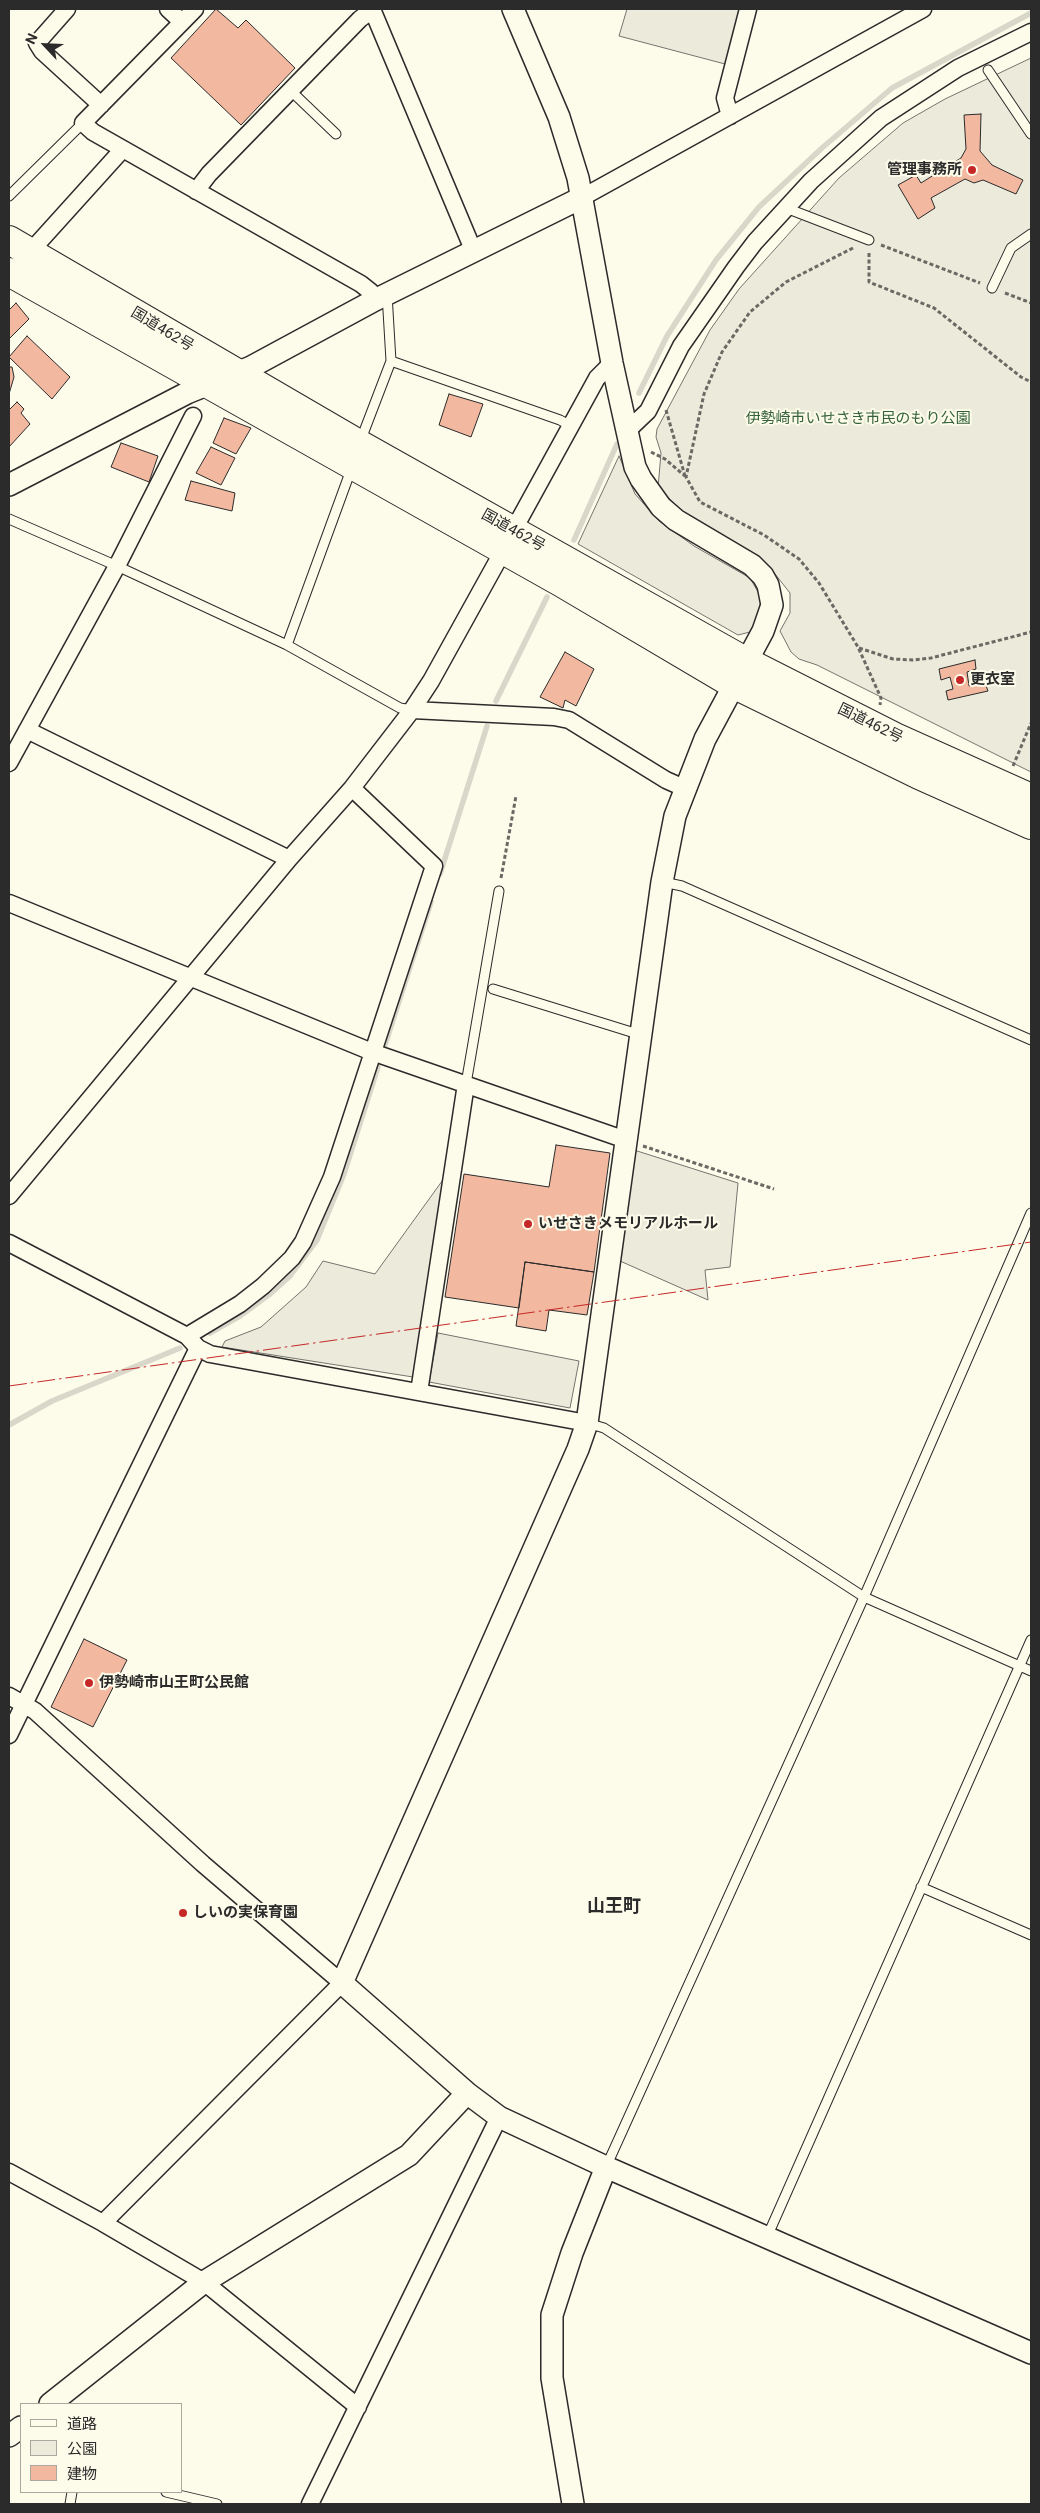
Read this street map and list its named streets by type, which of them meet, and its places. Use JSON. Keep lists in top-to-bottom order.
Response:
{
  "streets": {
    "highway": ["国道462号"]
  },
  "districts": ["山王町"],
  "parks": ["伊勢崎市いせさき市民のもり公園"],
  "places": [
    "管理事務所",
    "更衣室",
    "いせさきメモリアルホール",
    "伊勢崎市山王町公民館",
    "しいの実保育園"
  ],
  "legend": ["道路", "公園", "建物"],
  "north": "top left"
}
